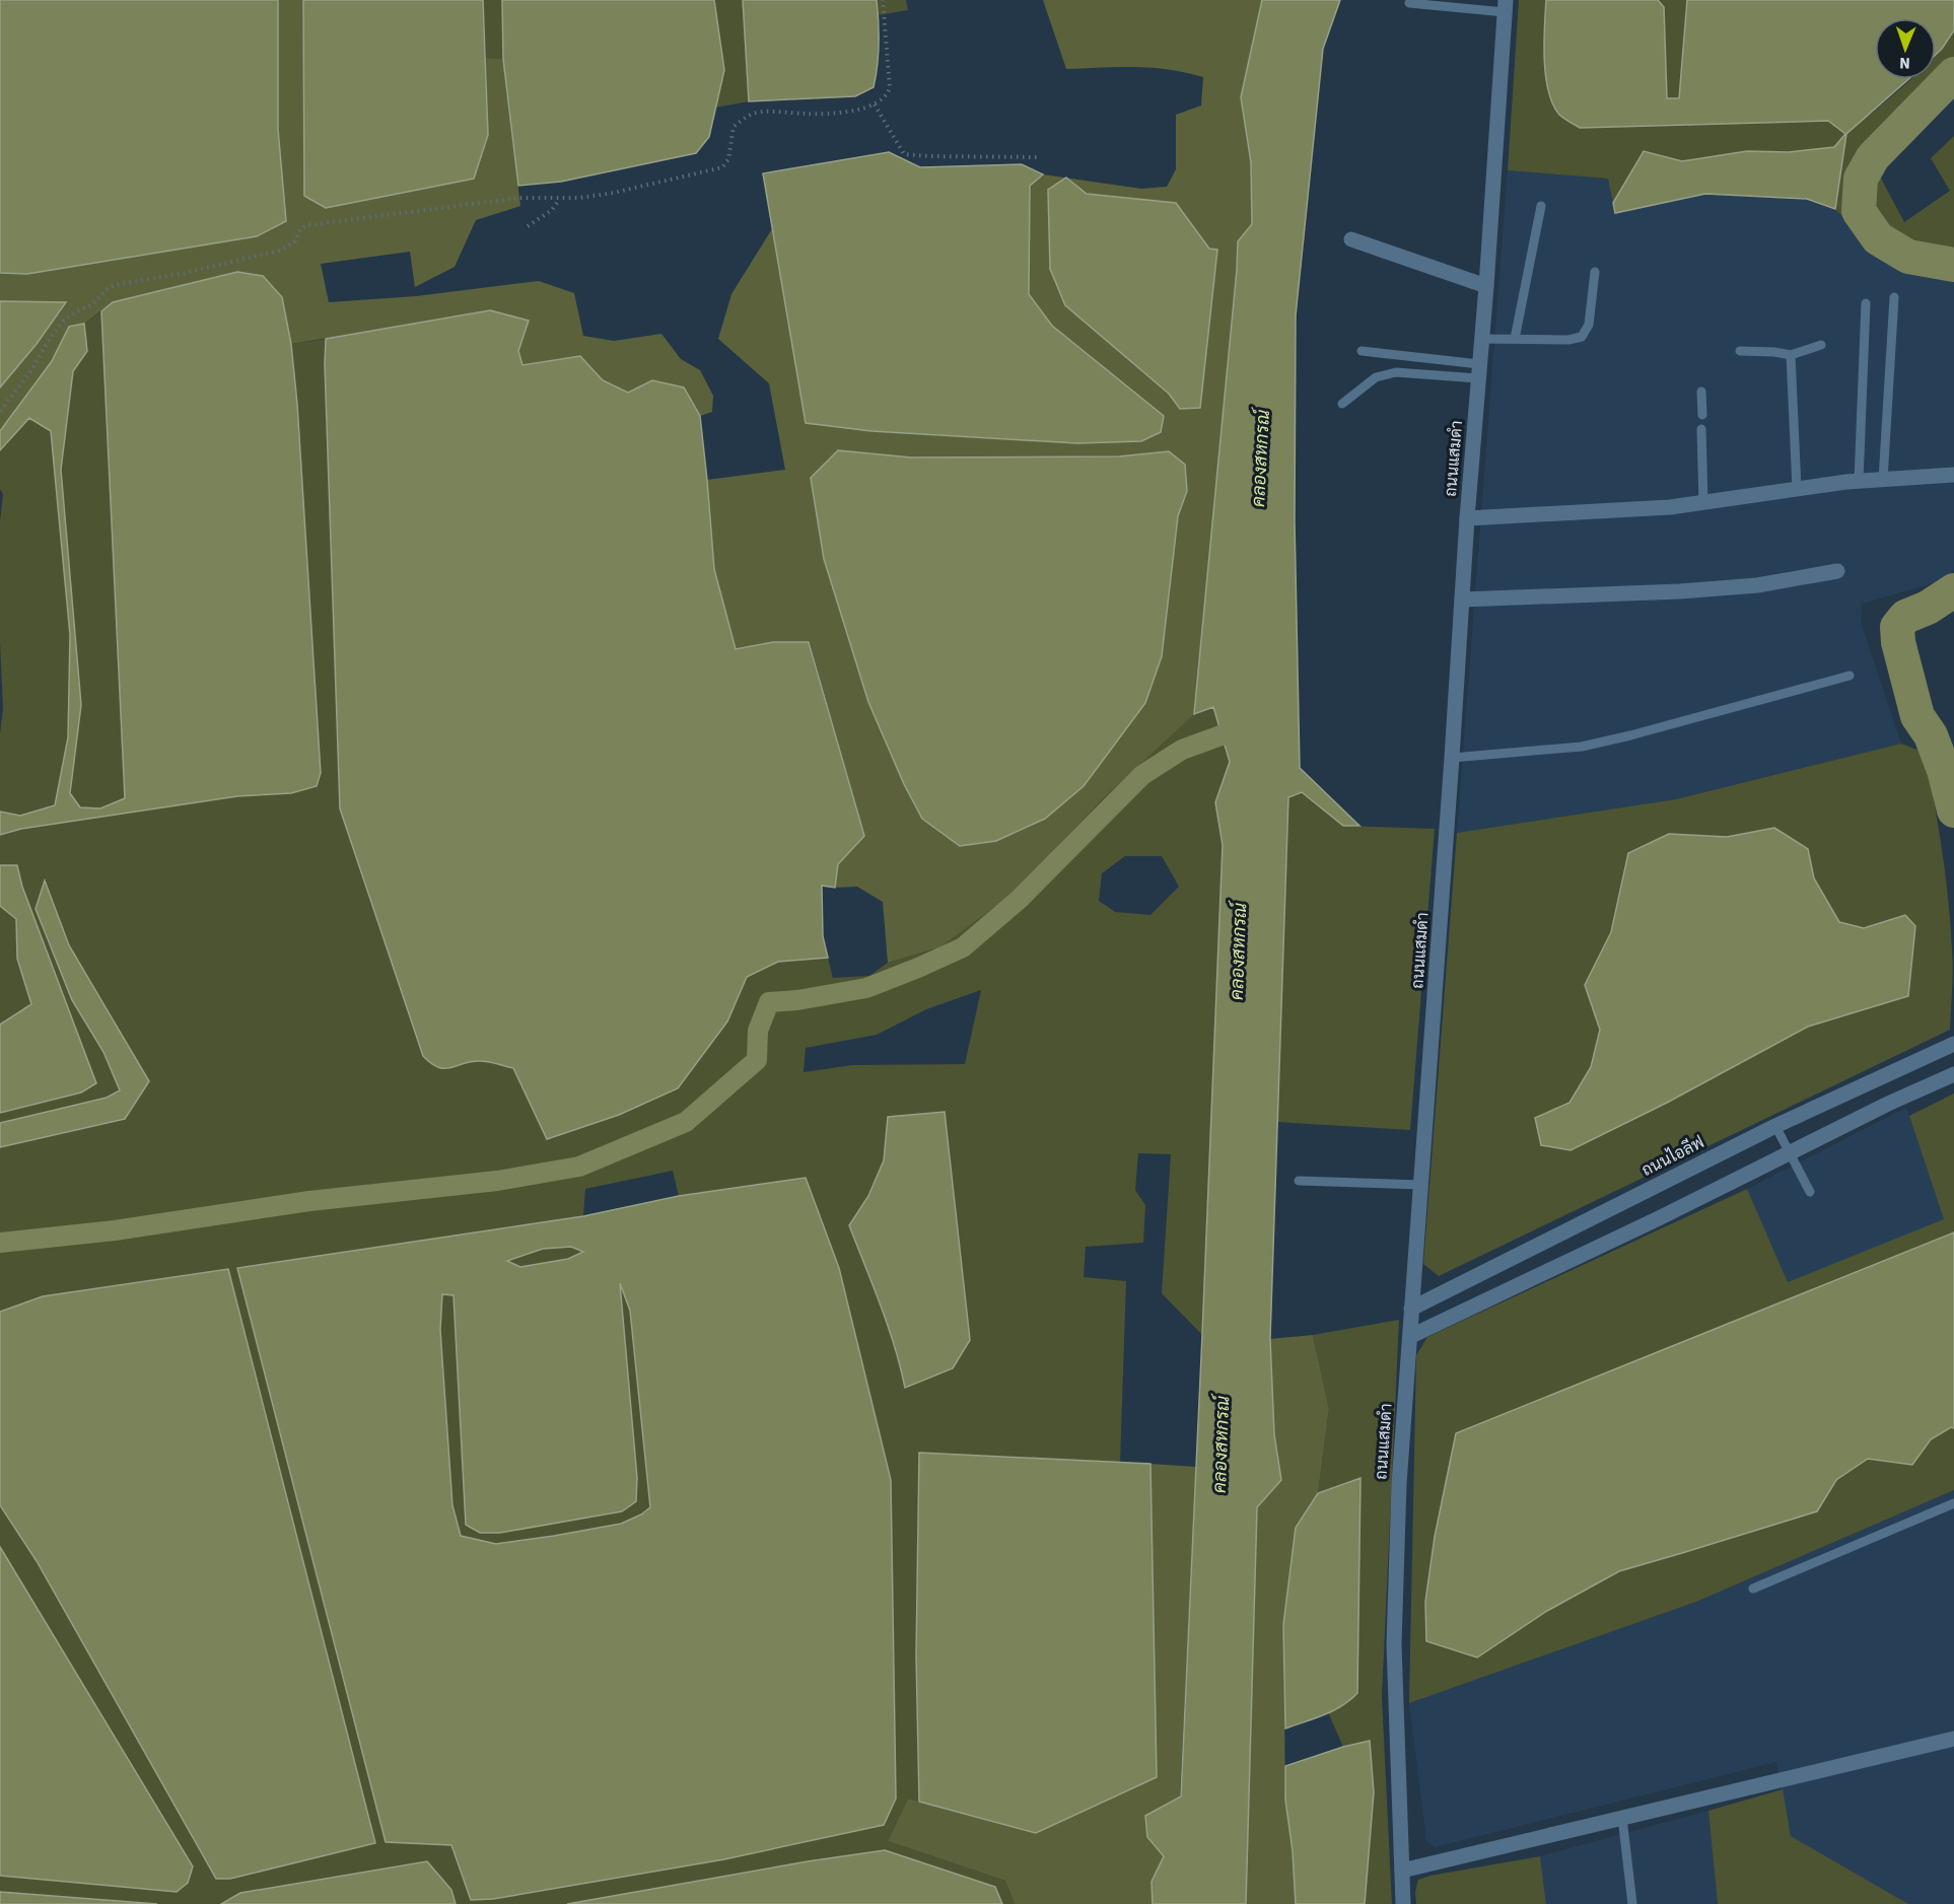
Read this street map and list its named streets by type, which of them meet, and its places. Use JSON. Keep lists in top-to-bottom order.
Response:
{
  "streets": {
    "street": ["ถนนแสมดำ", "ถนนไอลีฟ"]
  },
  "crossings": [
    ["ถนนแสมดำ", "ถนนไอลีฟ"]
  ],
  "water": ["คลองสหกรณ์"],
  "north": "bottom"
}
